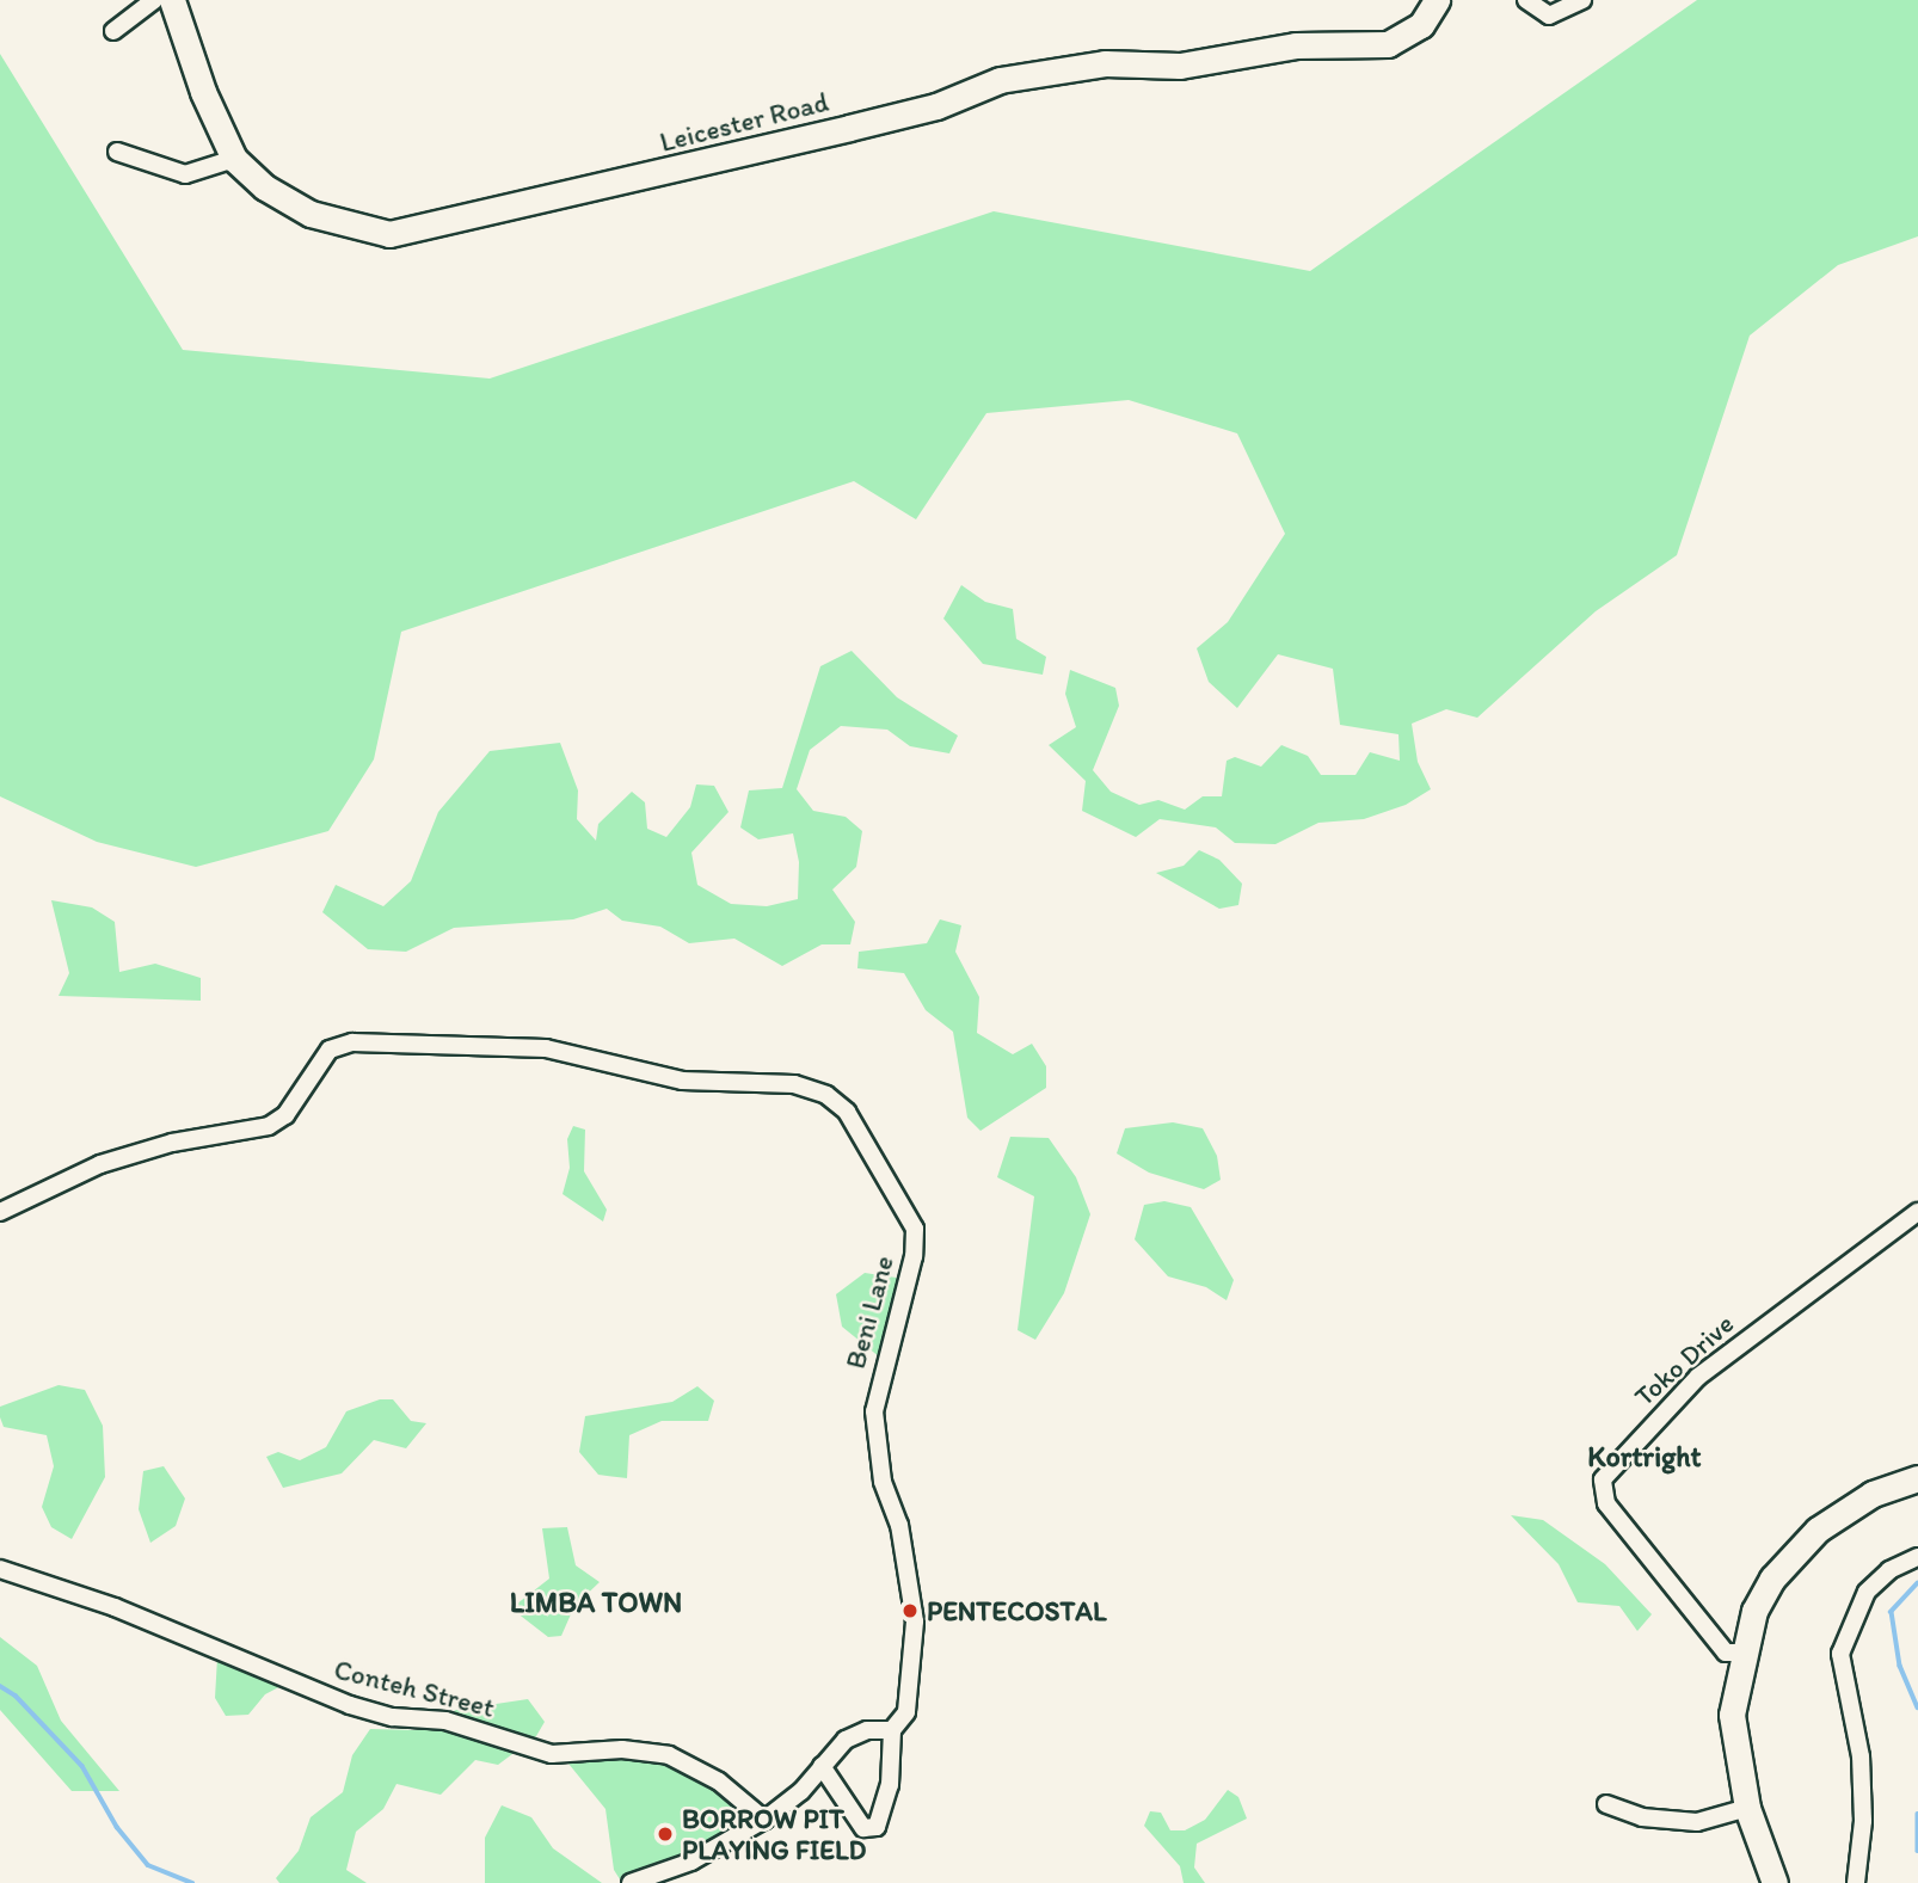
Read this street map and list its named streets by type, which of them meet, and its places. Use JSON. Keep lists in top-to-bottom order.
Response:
{
  "streets": {
    "street": [
      "Leicester Road",
      "Beni Lane",
      "Toko Drive",
      "Conteh Street"
    ]
  },
  "districts": ["Kortright", "LIMBA TOWN"],
  "places": ["PENTECOSTAL", "BORROW PIT PLAYING FIELD"]
}
